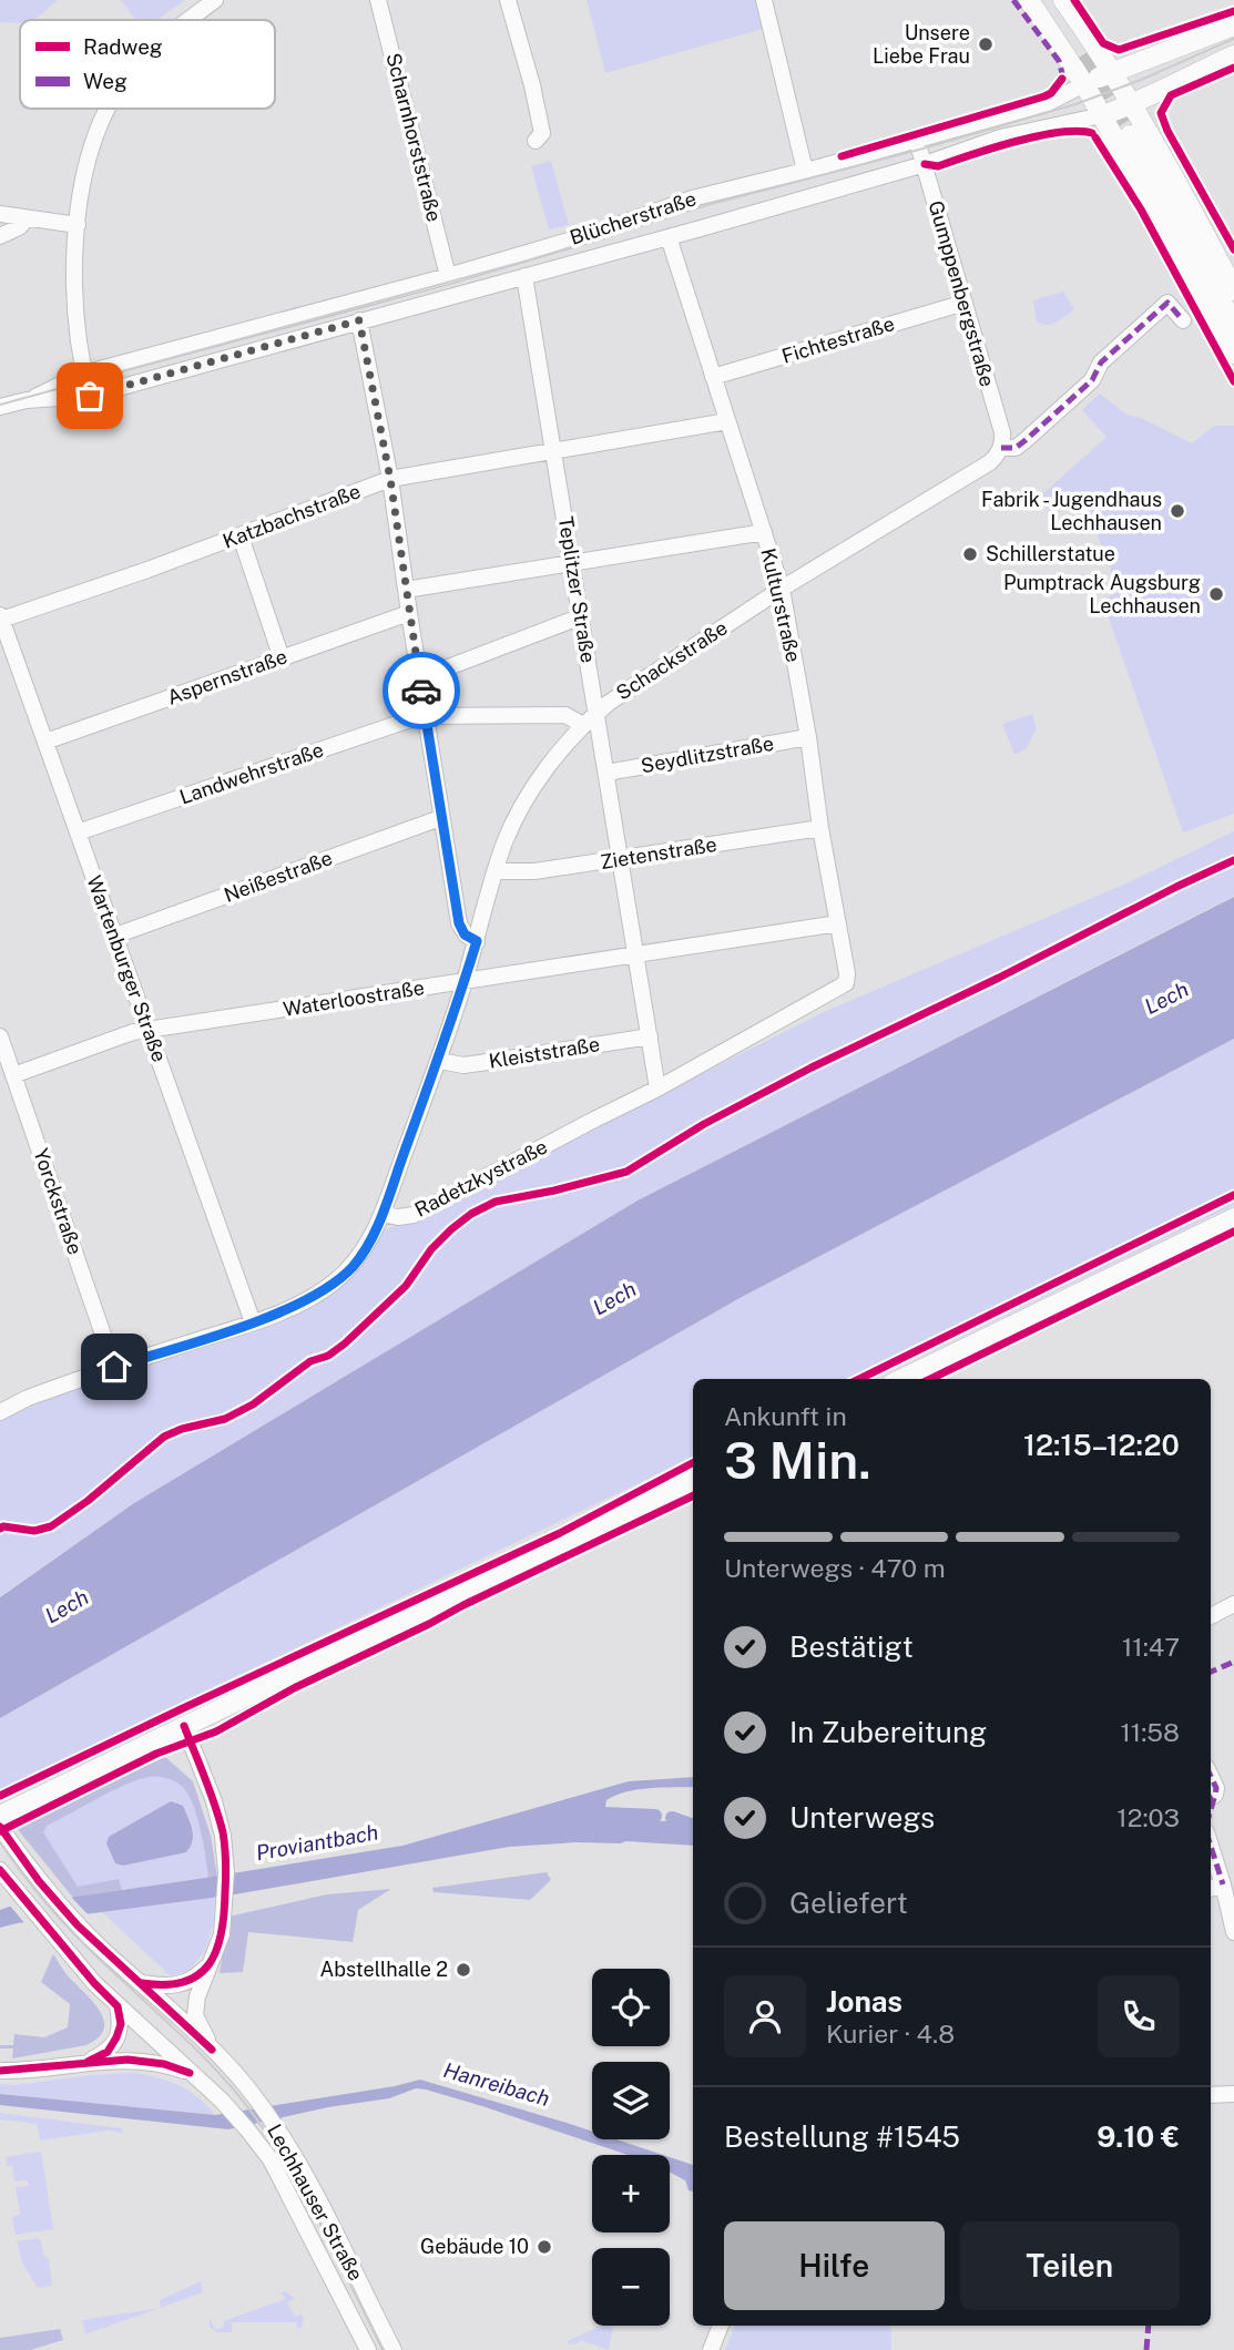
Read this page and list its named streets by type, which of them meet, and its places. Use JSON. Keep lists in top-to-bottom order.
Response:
{
  "streets": {
    "main road": ["Blücherstraße"],
    "street": [
      "Scharnhorststraße",
      "Gumppenbergstraße",
      "Fichtestraße",
      "Katzbachstraße",
      "Teplitzer Straße",
      "Kulturstraße",
      "Schackstraße",
      "Aspernstraße",
      "Seydlitzstraße",
      "Landwehrstraße",
      "Zietenstraße",
      "Neißestraße",
      "Wartenburger Straße",
      "Waterloostraße",
      "Kleiststraße",
      "Radetzkystraße",
      "Yorckstraße",
      "Lechhauser Straße"
    ]
  },
  "crossings": [
    ["Scharnhorststraße", "Blücherstraße"],
    ["Blücherstraße", "Gumppenbergstraße"],
    ["Blücherstraße", "Teplitzer Straße"],
    ["Blücherstraße", "Kulturstraße"],
    ["Gumppenbergstraße", "Fichtestraße"],
    ["Gumppenbergstraße", "Schackstraße"],
    ["Fichtestraße", "Kulturstraße"],
    ["Katzbachstraße", "Teplitzer Straße"],
    ["Katzbachstraße", "Kulturstraße"],
    ["Katzbachstraße", "Wartenburger Straße"],
    ["Teplitzer Straße", "Schackstraße"],
    ["Teplitzer Straße", "Seydlitzstraße"],
    ["Teplitzer Straße", "Zietenstraße"],
    ["Teplitzer Straße", "Waterloostraße"],
    ["Teplitzer Straße", "Kleiststraße"],
    ["Teplitzer Straße", "Radetzkystraße"],
    ["Kulturstraße", "Schackstraße"],
    ["Kulturstraße", "Seydlitzstraße"],
    ["Kulturstraße", "Zietenstraße"],
    ["Kulturstraße", "Waterloostraße"],
    ["Kulturstraße", "Radetzkystraße"],
    ["Schackstraße", "Landwehrstraße"],
    ["Schackstraße", "Zietenstraße"],
    ["Schackstraße", "Waterloostraße"],
    ["Schackstraße", "Kleiststraße"],
    ["Schackstraße", "Radetzkystraße"],
    ["Aspernstraße", "Wartenburger Straße"],
    ["Landwehrstraße", "Wartenburger Straße"],
    ["Neißestraße", "Wartenburger Straße"],
    ["Wartenburger Straße", "Waterloostraße"],
    ["Waterloostraße", "Yorckstraße"]
  ],
  "water": ["Lech", "Proviantbach", "Hanreibach"],
  "places": [
    "Unsere Liebe Frau",
    "Fabrik - Jugendhaus Lechhausen",
    "Schillerstatue",
    "Pumptrack Augsburg Lechhausen",
    "Abstellhalle 2",
    "Gebäude 10"
  ],
  "legend": ["Radweg", "Weg"],
  "page": {
    "heading": ["3 Min.", "Ankunft in", "12:15–12:20"],
    "panel": [
      "Jonas",
      "Kurier · 4.8",
      "Bestellung #1545",
      "9.10 €"
    ],
    "bar": "Unterwegs · 470 m",
    "list": [
      ["Bestätigt", "11:47"],
      ["In Zubereitung", "11:58"],
      ["Unterwegs", "12:03"],
      "Geliefert"
    ],
    "map_buttons": ["+", "−"],
    "buttons": ["Hilfe", "Teilen"]
  }
}
